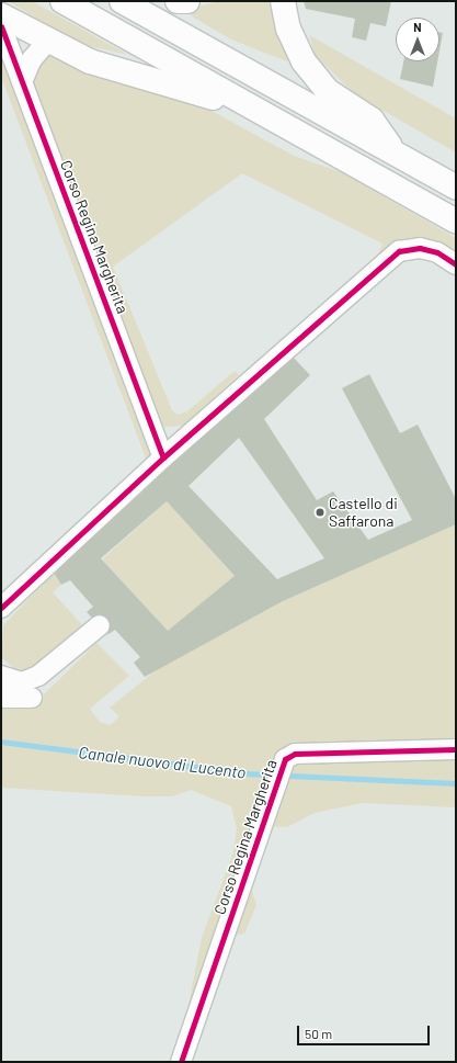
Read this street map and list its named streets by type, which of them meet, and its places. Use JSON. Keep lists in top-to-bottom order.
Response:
{
  "streets": {
    "street": ["Corso Regina Margherita"]
  },
  "water": ["Canale nuovo di Lucento"],
  "places": ["Castello di Saffarona"],
  "scale_bar": "50 m",
  "north": "top"
}
